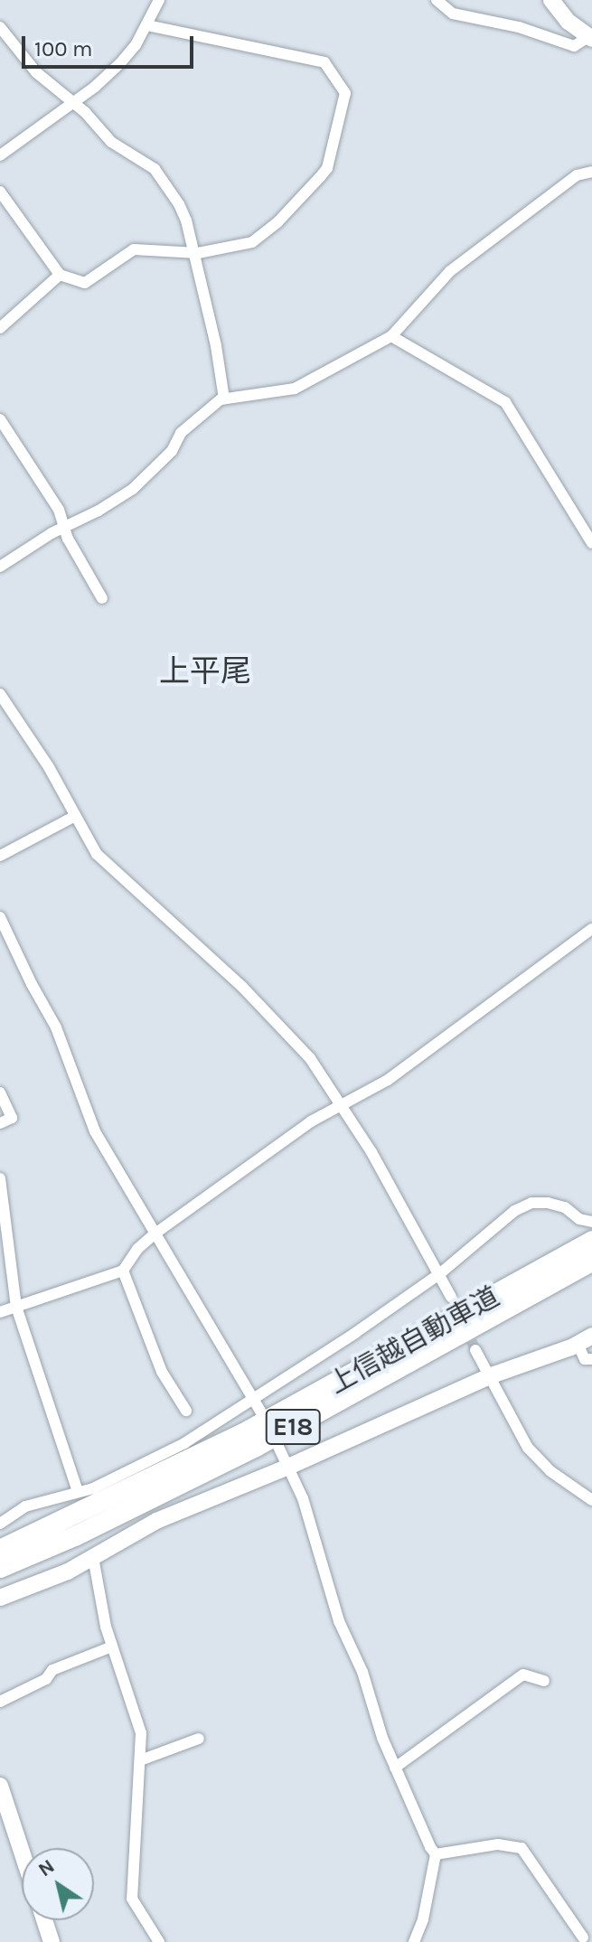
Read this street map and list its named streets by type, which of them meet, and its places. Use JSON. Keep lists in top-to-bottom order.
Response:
{
  "streets": {
    "highway": ["上信越自動車道", "E18"]
  },
  "districts": ["上平尾"],
  "scale_bar": "100 m",
  "north": "top left"
}
